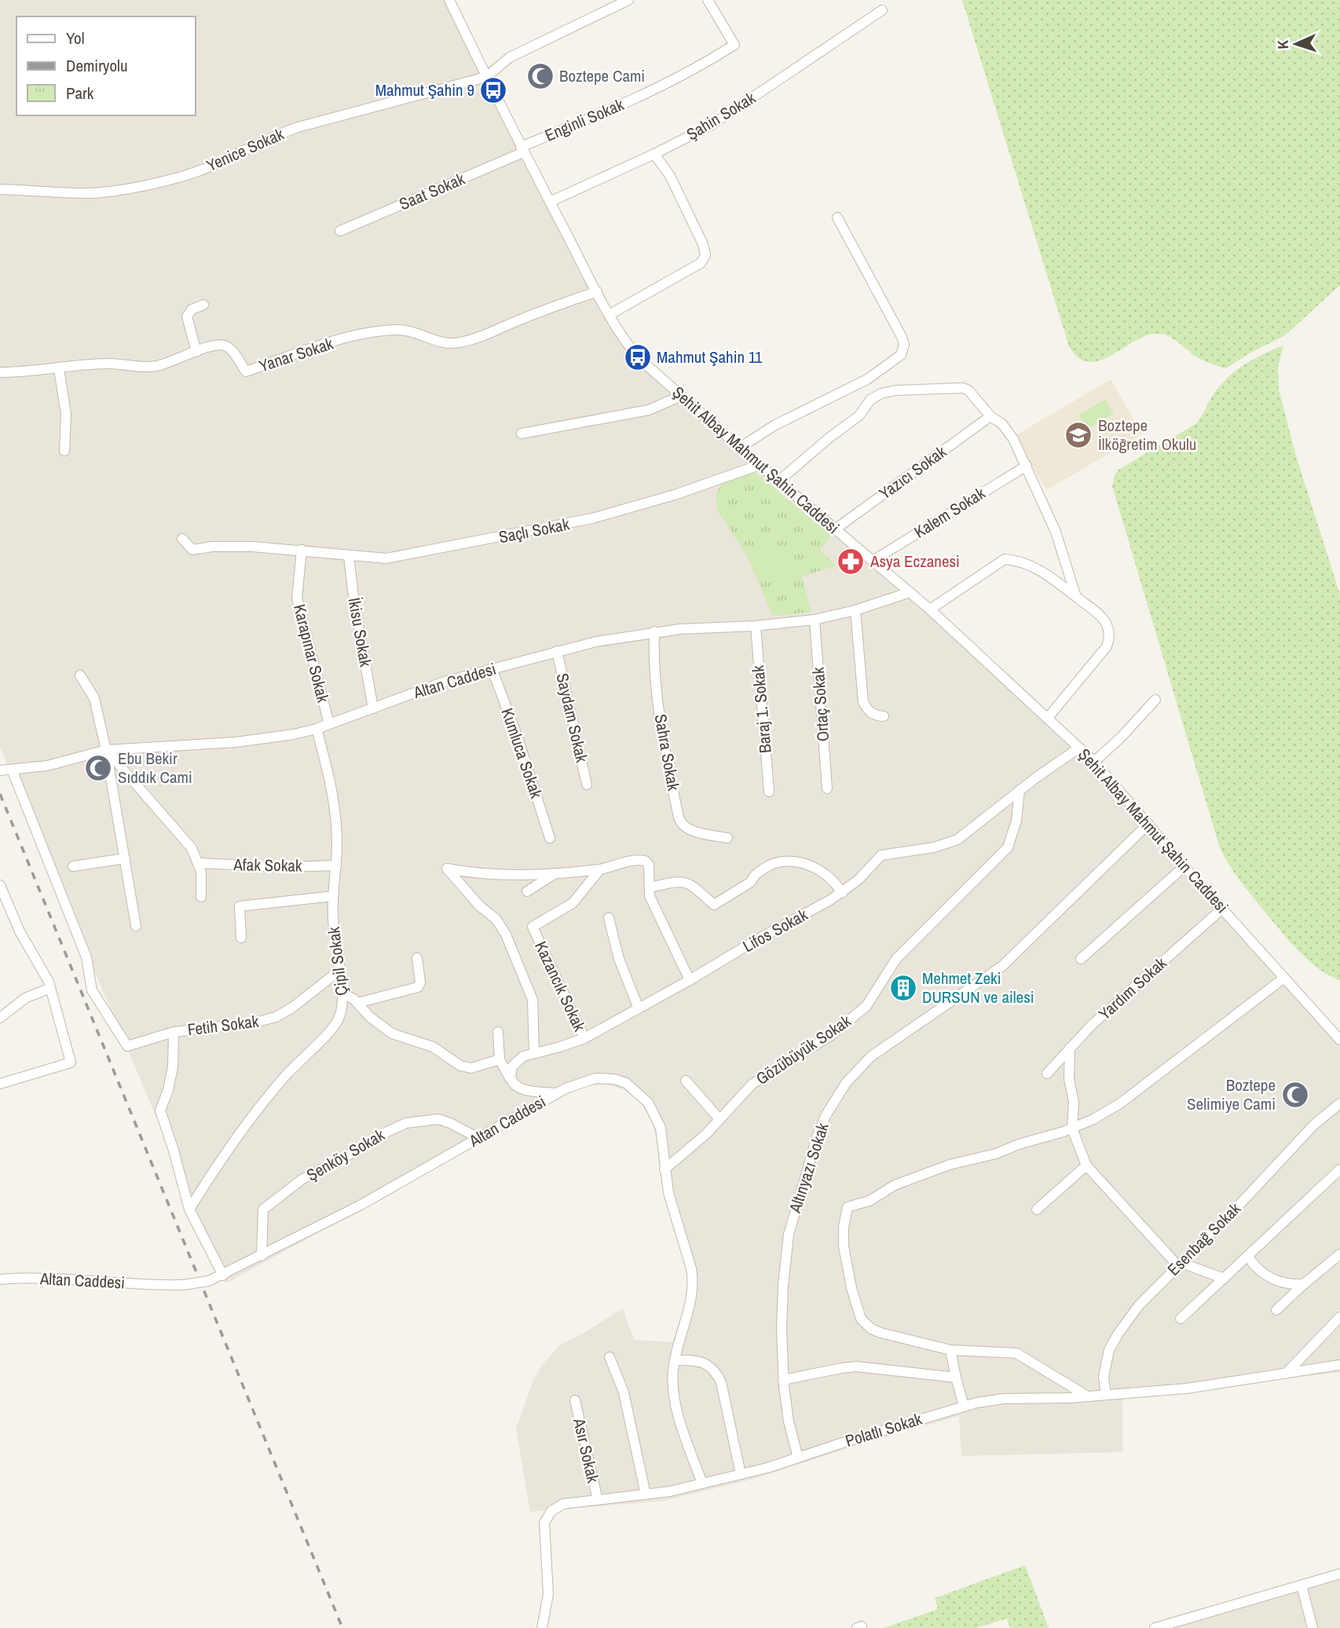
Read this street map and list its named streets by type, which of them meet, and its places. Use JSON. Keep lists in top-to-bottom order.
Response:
{
  "streets": {
    "street": [
      "Şahin Sokak",
      "Enginli Sokak",
      "Yenice Sokak",
      "Saat Sokak",
      "Yanar Sokak",
      "Şehit Albay Mahmut Şahin Caddesi",
      "Yazıcı Sokak",
      "Kalem Sokak",
      "Saçlı Sokak",
      "İkisu Sokak",
      "Karapınar Sokak",
      "Altan Caddesi",
      "Ortaç Sokak",
      "Baraj 1. Sokak",
      "Saydam Sokak",
      "Sahra Sokak",
      "Kumluca Sokak",
      "Afak Sokak",
      "Lifos Sokak",
      "Çipil Sokak",
      "Kazancık Sokak",
      "Yardım Sokak",
      "Fetih Sokak",
      "Gözübüyük Sokak",
      "Şenköy Sokak",
      "Altınyazı Sokak",
      "Esenbağ Sokak",
      "Polatlı Sokak",
      "Asır Sokak"
    ]
  },
  "crossings": [
    ["Şahin Sokak", "Şehit Albay Mahmut Şahin Caddesi"],
    ["Enginli Sokak", "Saat Sokak"],
    ["Enginli Sokak", "Şehit Albay Mahmut Şahin Caddesi"],
    ["Yenice Sokak", "Şehit Albay Mahmut Şahin Caddesi"],
    ["Saat Sokak", "Şehit Albay Mahmut Şahin Caddesi"],
    ["Yanar Sokak", "Şehit Albay Mahmut Şahin Caddesi"],
    ["Şehit Albay Mahmut Şahin Caddesi", "Yazıcı Sokak"],
    ["Şehit Albay Mahmut Şahin Caddesi", "Kalem Sokak"],
    ["Şehit Albay Mahmut Şahin Caddesi", "Saçlı Sokak"],
    ["Şehit Albay Mahmut Şahin Caddesi", "Altan Caddesi"],
    ["Şehit Albay Mahmut Şahin Caddesi", "Lifos Sokak"],
    ["Şehit Albay Mahmut Şahin Caddesi", "Yardım Sokak"],
    ["Şehit Albay Mahmut Şahin Caddesi", "Altınyazı Sokak"],
    ["Saçlı Sokak", "İkisu Sokak"],
    ["Saçlı Sokak", "Karapınar Sokak"],
    ["İkisu Sokak", "Altan Caddesi"],
    ["Karapınar Sokak", "Altan Caddesi"],
    ["Altan Caddesi", "Ortaç Sokak"],
    ["Altan Caddesi", "Baraj 1. Sokak"],
    ["Altan Caddesi", "Saydam Sokak"],
    ["Altan Caddesi", "Sahra Sokak"],
    ["Altan Caddesi", "Kumluca Sokak"],
    ["Altan Caddesi", "Çipil Sokak"],
    ["Altan Caddesi", "Fetih Sokak"],
    ["Altan Caddesi", "Gözübüyük Sokak"],
    ["Altan Caddesi", "Şenköy Sokak"],
    ["Altan Caddesi", "Polatlı Sokak"],
    ["Afak Sokak", "Çipil Sokak"],
    ["Lifos Sokak", "Kazancık Sokak"],
    ["Lifos Sokak", "Gözübüyük Sokak"],
    ["Çipil Sokak", "Fetih Sokak"],
    ["Altınyazı Sokak", "Polatlı Sokak"],
    ["Esenbağ Sokak", "Polatlı Sokak"],
    ["Polatlı Sokak", "Asır Sokak"]
  ],
  "places": {
    "mosque": ["Boztepe Cami", "Ebu Bekir Sıddık Cami", "Boztepe Selimiye Cami"],
    "bus stop": ["Mahmut Şahin 9", "Mahmut Şahin 11"],
    "school or university": ["Boztepe İlköğretim Okulu"],
    "pharmacy": ["Asya Eczanesi"],
    "building": ["Mehmet Zeki DURSUN ve ailesi"]
  },
  "legend": ["Yol", "Demiryolu", "Park"],
  "north": "left"
}
